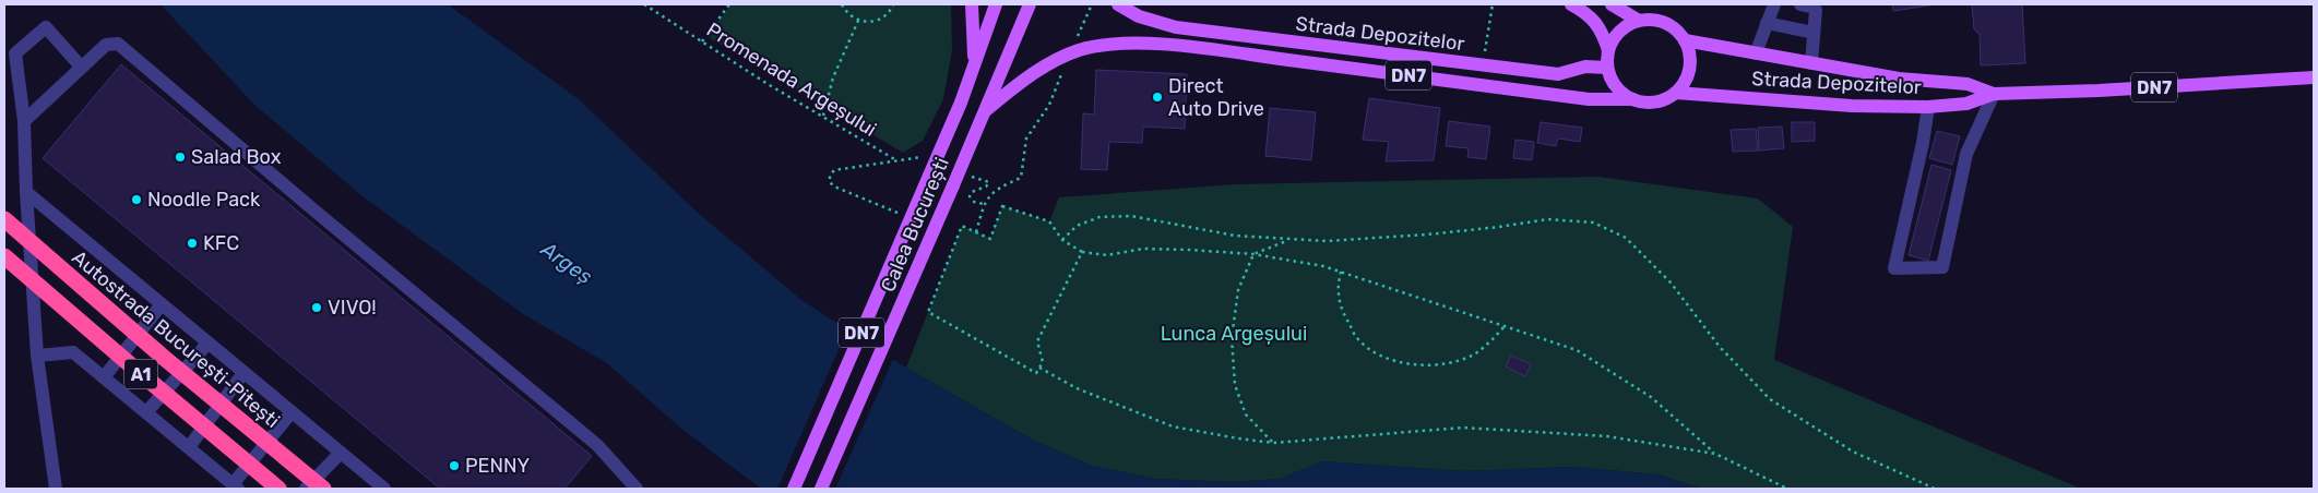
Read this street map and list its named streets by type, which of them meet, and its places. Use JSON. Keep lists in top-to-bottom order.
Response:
{
  "streets": {
    "highway": ["Autostrada București-Pitești", "A1"],
    "main road": ["Strada Depozitelor", "DN7", "Calea București"],
    "path": ["Promenada Argeșului"]
  },
  "crossings": [
    ["Strada Depozitelor", "DN7"],
    ["Strada Depozitelor", "Calea București"]
  ],
  "water": ["Argeș"],
  "parks": ["Lunca Argeșului"],
  "places": [
    "Direct Auto Drive",
    "Salad Box",
    "Noodle Pack",
    "KFC",
    "VIVO!",
    "PENNY"
  ]
}
